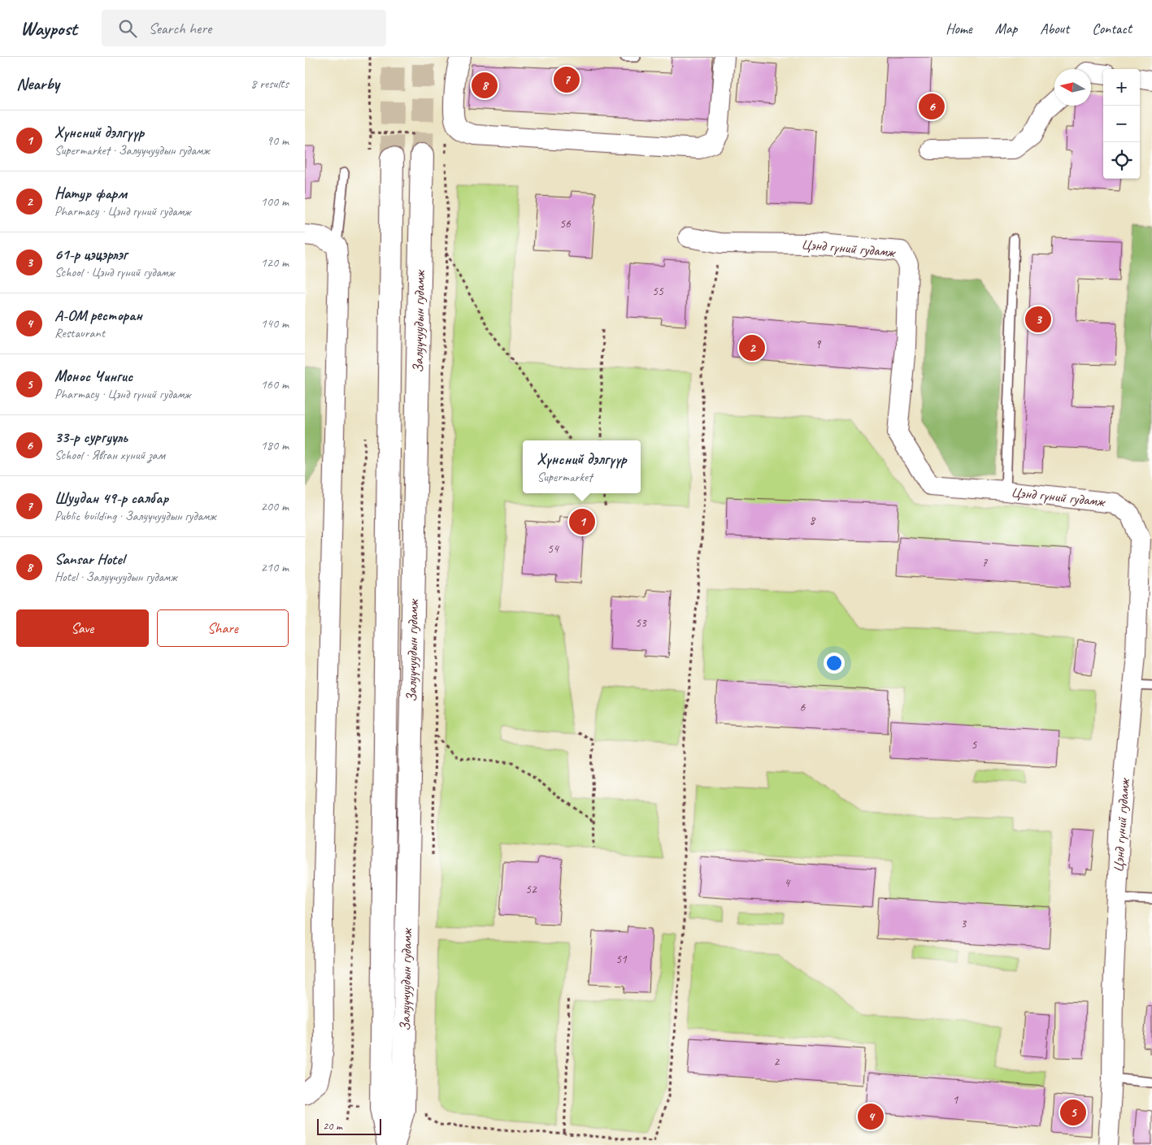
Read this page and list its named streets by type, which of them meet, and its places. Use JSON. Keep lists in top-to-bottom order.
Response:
{
  "streets": {
    "main road": ["Залуучуудын гудамж"],
    "street": ["Цэнд гүний гудамж"]
  },
  "house_numbers": [
    "56",
    "55",
    "9",
    "8",
    "54",
    "7",
    "53",
    "6",
    "5",
    "4",
    "52",
    "3",
    "51",
    "2",
    "1"
  ],
  "scale_bar": "20 m",
  "north": "left",
  "page": {
    "header": "Waypost",
    "search": "Search here",
    "nav": [
      "Home",
      "Map",
      "About",
      "Contact"
    ],
    "heading": ["Nearby", "8 results"],
    "pins": [
      "7",
      "8",
      "6",
      "3",
      "2",
      "1",
      "5",
      "4"
    ],
    "map_buttons": ["+", "−"],
    "list": [
      {
        "mark": "1",
        "name": "Хүнсний дэлгүүр",
        "note": "Supermarket · Залуучуудын гудамж",
        "value": "90 m"
      },
      {
        "mark": "2",
        "name": "Натур фарм",
        "note": "Pharmacy · Цэнд гүний гудамж",
        "value": "100 m"
      },
      {
        "mark": "3",
        "name": "61-р цэцэрлэг",
        "note": "School · Цэнд гүний гудамж",
        "value": "120 m"
      },
      {
        "mark": "4",
        "name": "A-OM ресторан",
        "note": "Restaurant",
        "value": "140 m"
      },
      {
        "mark": "5",
        "name": "Монос Чингис",
        "note": "Pharmacy · Цэнд гүний гудамж",
        "value": "160 m"
      },
      {
        "mark": "6",
        "name": "33-р сургууль",
        "note": "School · Явган хүний зам",
        "value": "180 m"
      },
      {
        "mark": "7",
        "name": "Шуудан 49-р салбар",
        "note": "Public building · Залуучуудын гудамж",
        "value": "200 m"
      },
      {
        "mark": "8",
        "name": "Sansar Hotel",
        "note": "Hotel · Залуучуудын гудамж",
        "value": "210 m"
      }
    ],
    "popup": ["Хүнсний дэлгүүр", "Supermarket"],
    "buttons": ["Save", "Share"],
    "scale": "20 m"
  }
}
